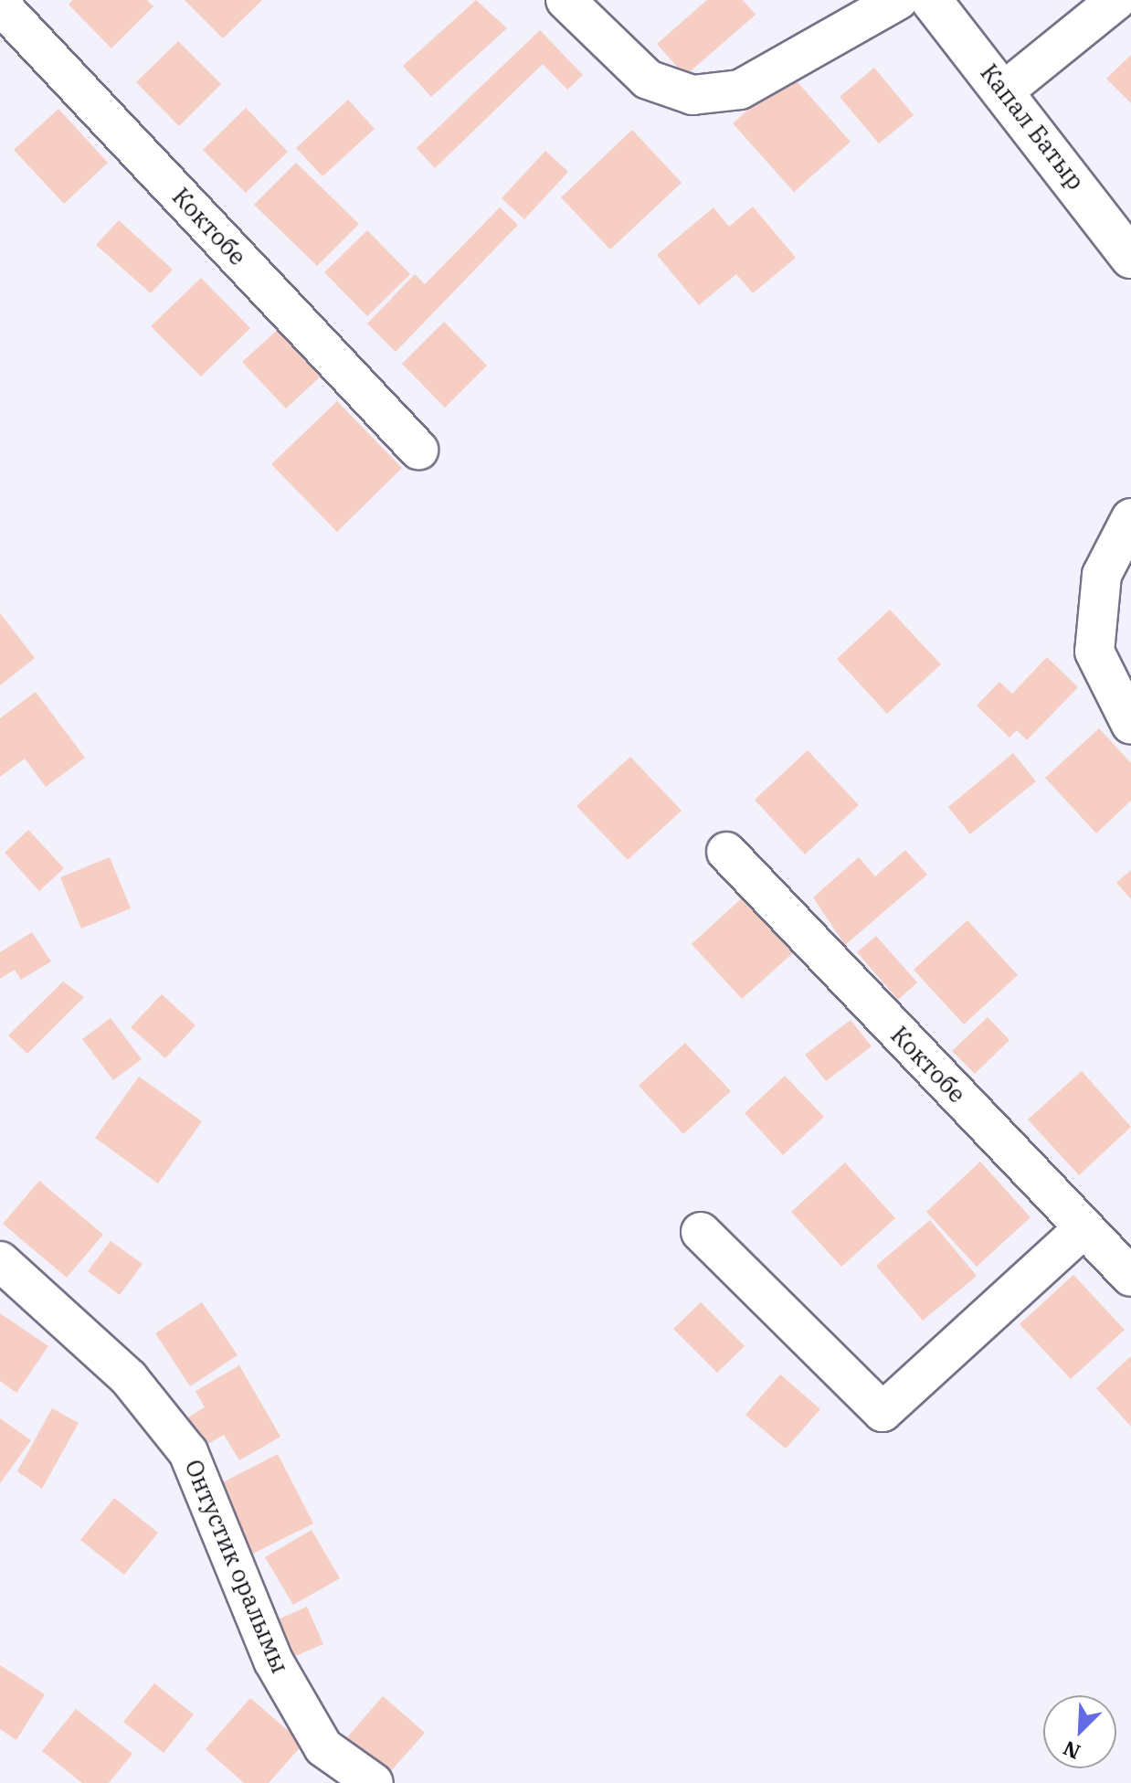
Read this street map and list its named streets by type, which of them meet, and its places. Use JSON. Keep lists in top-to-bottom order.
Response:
{
  "streets": {
    "main road": ["Капал Батыр"],
    "street": ["Коктобе", "Онтустик оралымы"]
  },
  "north": "bottom left"
}
